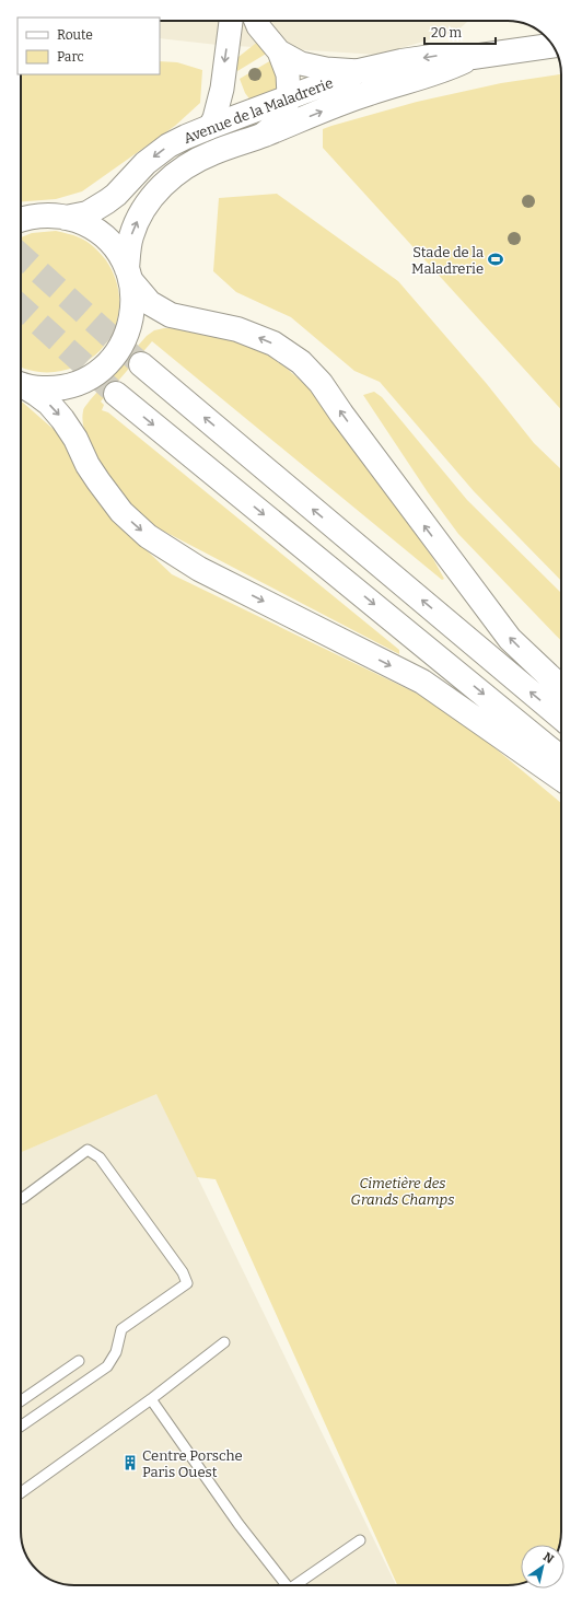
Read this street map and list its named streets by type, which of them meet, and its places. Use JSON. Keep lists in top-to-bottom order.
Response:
{
  "streets": {
    "main road": ["Avenue de la Maladrerie"]
  },
  "parks": ["Cimetière des Grands Champs"],
  "places": {
    "sports": ["Stade de la Maladrerie"],
    "building": ["Centre Porsche Paris Ouest"]
  },
  "legend": ["Route", "Parc"],
  "scale_bar": "20 m",
  "north": "top right"
}
